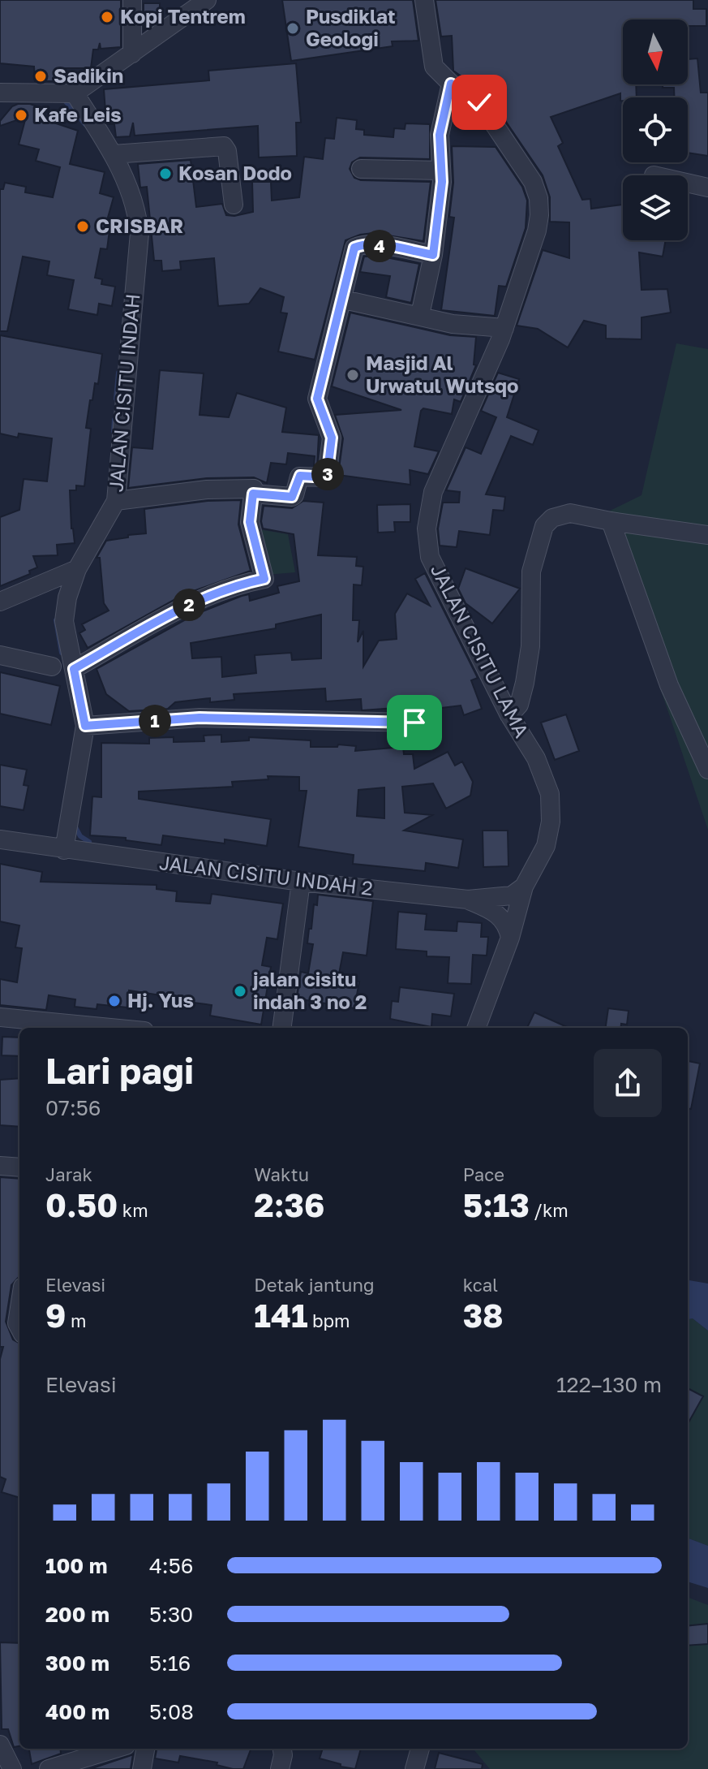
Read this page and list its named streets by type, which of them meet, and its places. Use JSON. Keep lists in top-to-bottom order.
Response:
{
  "streets": {
    "street": ["JALAN CISITU INDAH", "JALAN CISITU LAMA", "JALAN CISITU INDAH 2"]
  },
  "crossings": [
    ["JALAN CISITU INDAH", "JALAN CISITU INDAH 2"]
  ],
  "places": [
    "Kopi Tentrem",
    "Pusdiklat Geologi",
    "Sadikin",
    "Kafe Leis",
    "Kosan Dodo",
    "CRISBAR",
    "Masjid Al Urwatul Wutsqo",
    "jalan cisitu indah 3 no 2",
    "Hj. Yus"
  ],
  "north": "bottom",
  "page": {
    "pins": [
      "4",
      "3",
      "2",
      "1"
    ],
    "heading": ["Lari pagi", "07:56"],
    "stats": [
      ["Jarak", "0.50 km"],
      ["Waktu", "2:36"],
      ["Pace", "5:13 /km"],
      ["Elevasi", "9 m"],
      ["Detak jantung", "141 bpm"],
      ["kcal", "38"]
    ],
    "chart": ["Elevasi", "122–130 m"],
    "list": [
      {
        "name": "100 m",
        "note": "4:56"
      },
      {
        "name": "200 m",
        "note": "5:30"
      },
      {
        "name": "300 m",
        "note": "5:16"
      },
      {
        "name": "400 m",
        "note": "5:08"
      }
    ]
  }
}
